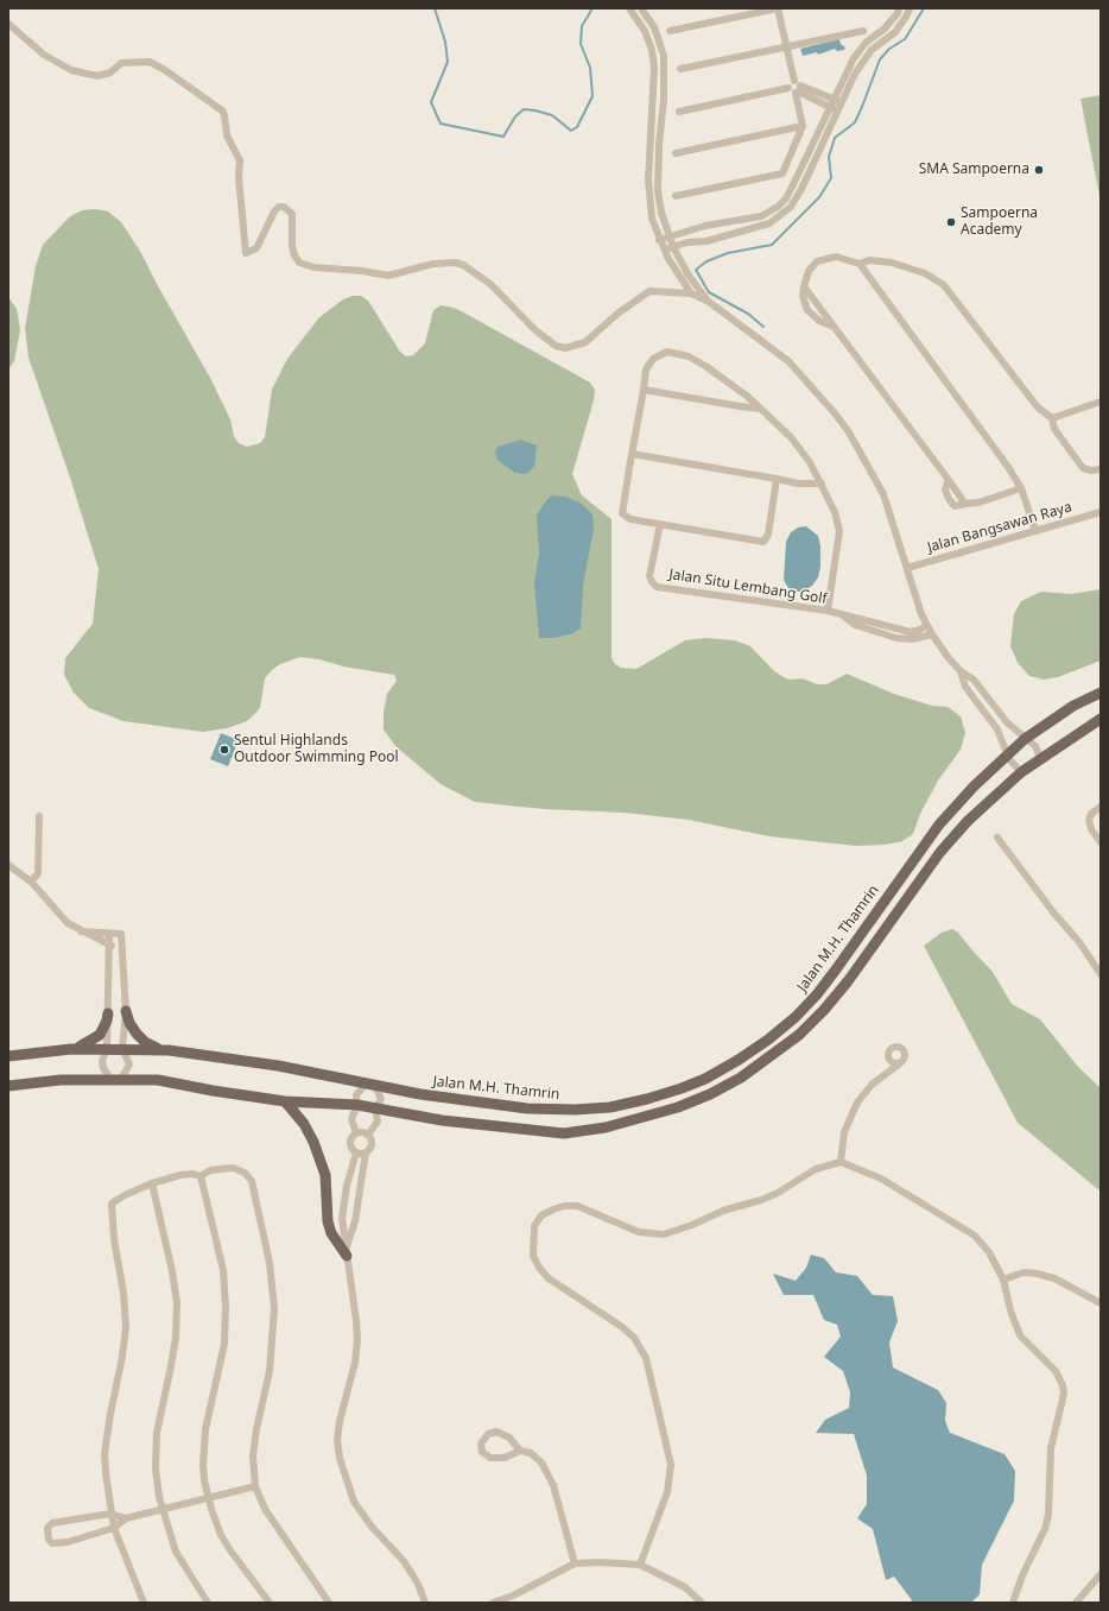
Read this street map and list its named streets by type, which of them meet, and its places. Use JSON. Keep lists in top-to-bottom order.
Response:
{
  "streets": {
    "main road": ["Jalan M.H. Thamrin"],
    "street": ["Jalan Bangsawan Raya", "Jalan Situ Lembang Golf"]
  },
  "places": ["SMA Sampoerna", "Sampoerna Academy", "Sentul Highlands Outdoor Swimming Pool"]
}
